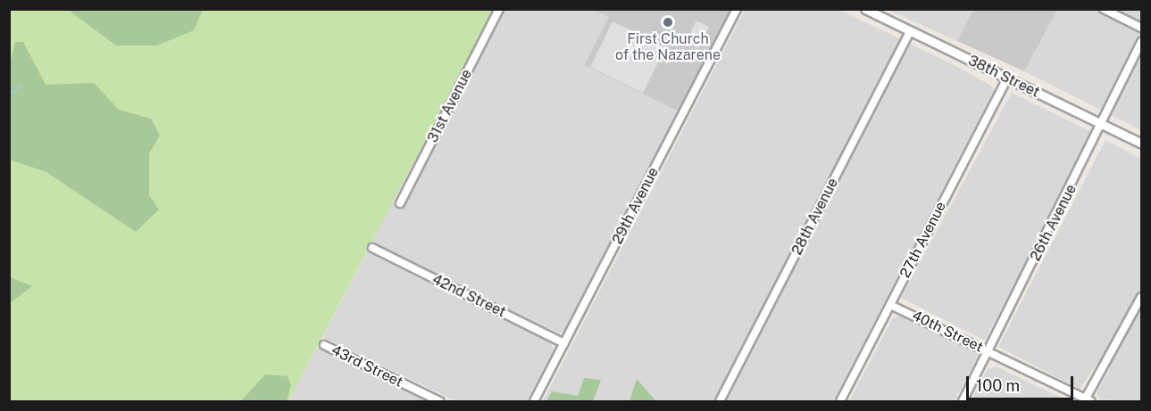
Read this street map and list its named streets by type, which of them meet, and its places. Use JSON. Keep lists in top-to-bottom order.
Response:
{
  "streets": {
    "street": [
      "38th Street",
      "31st Avenue",
      "29th Avenue",
      "28th Avenue",
      "26th Avenue",
      "27th Avenue",
      "42nd Street",
      "40th Street",
      "43rd Street"
    ]
  },
  "crossings": [
    ["38th Street", "28th Avenue"],
    ["38th Street", "26th Avenue"],
    ["38th Street", "27th Avenue"],
    ["29th Avenue", "42nd Street"],
    ["26th Avenue", "40th Street"],
    ["27th Avenue", "40th Street"]
  ],
  "places": ["First Church of the Nazarene"],
  "scale_bar": "100 m"
}
